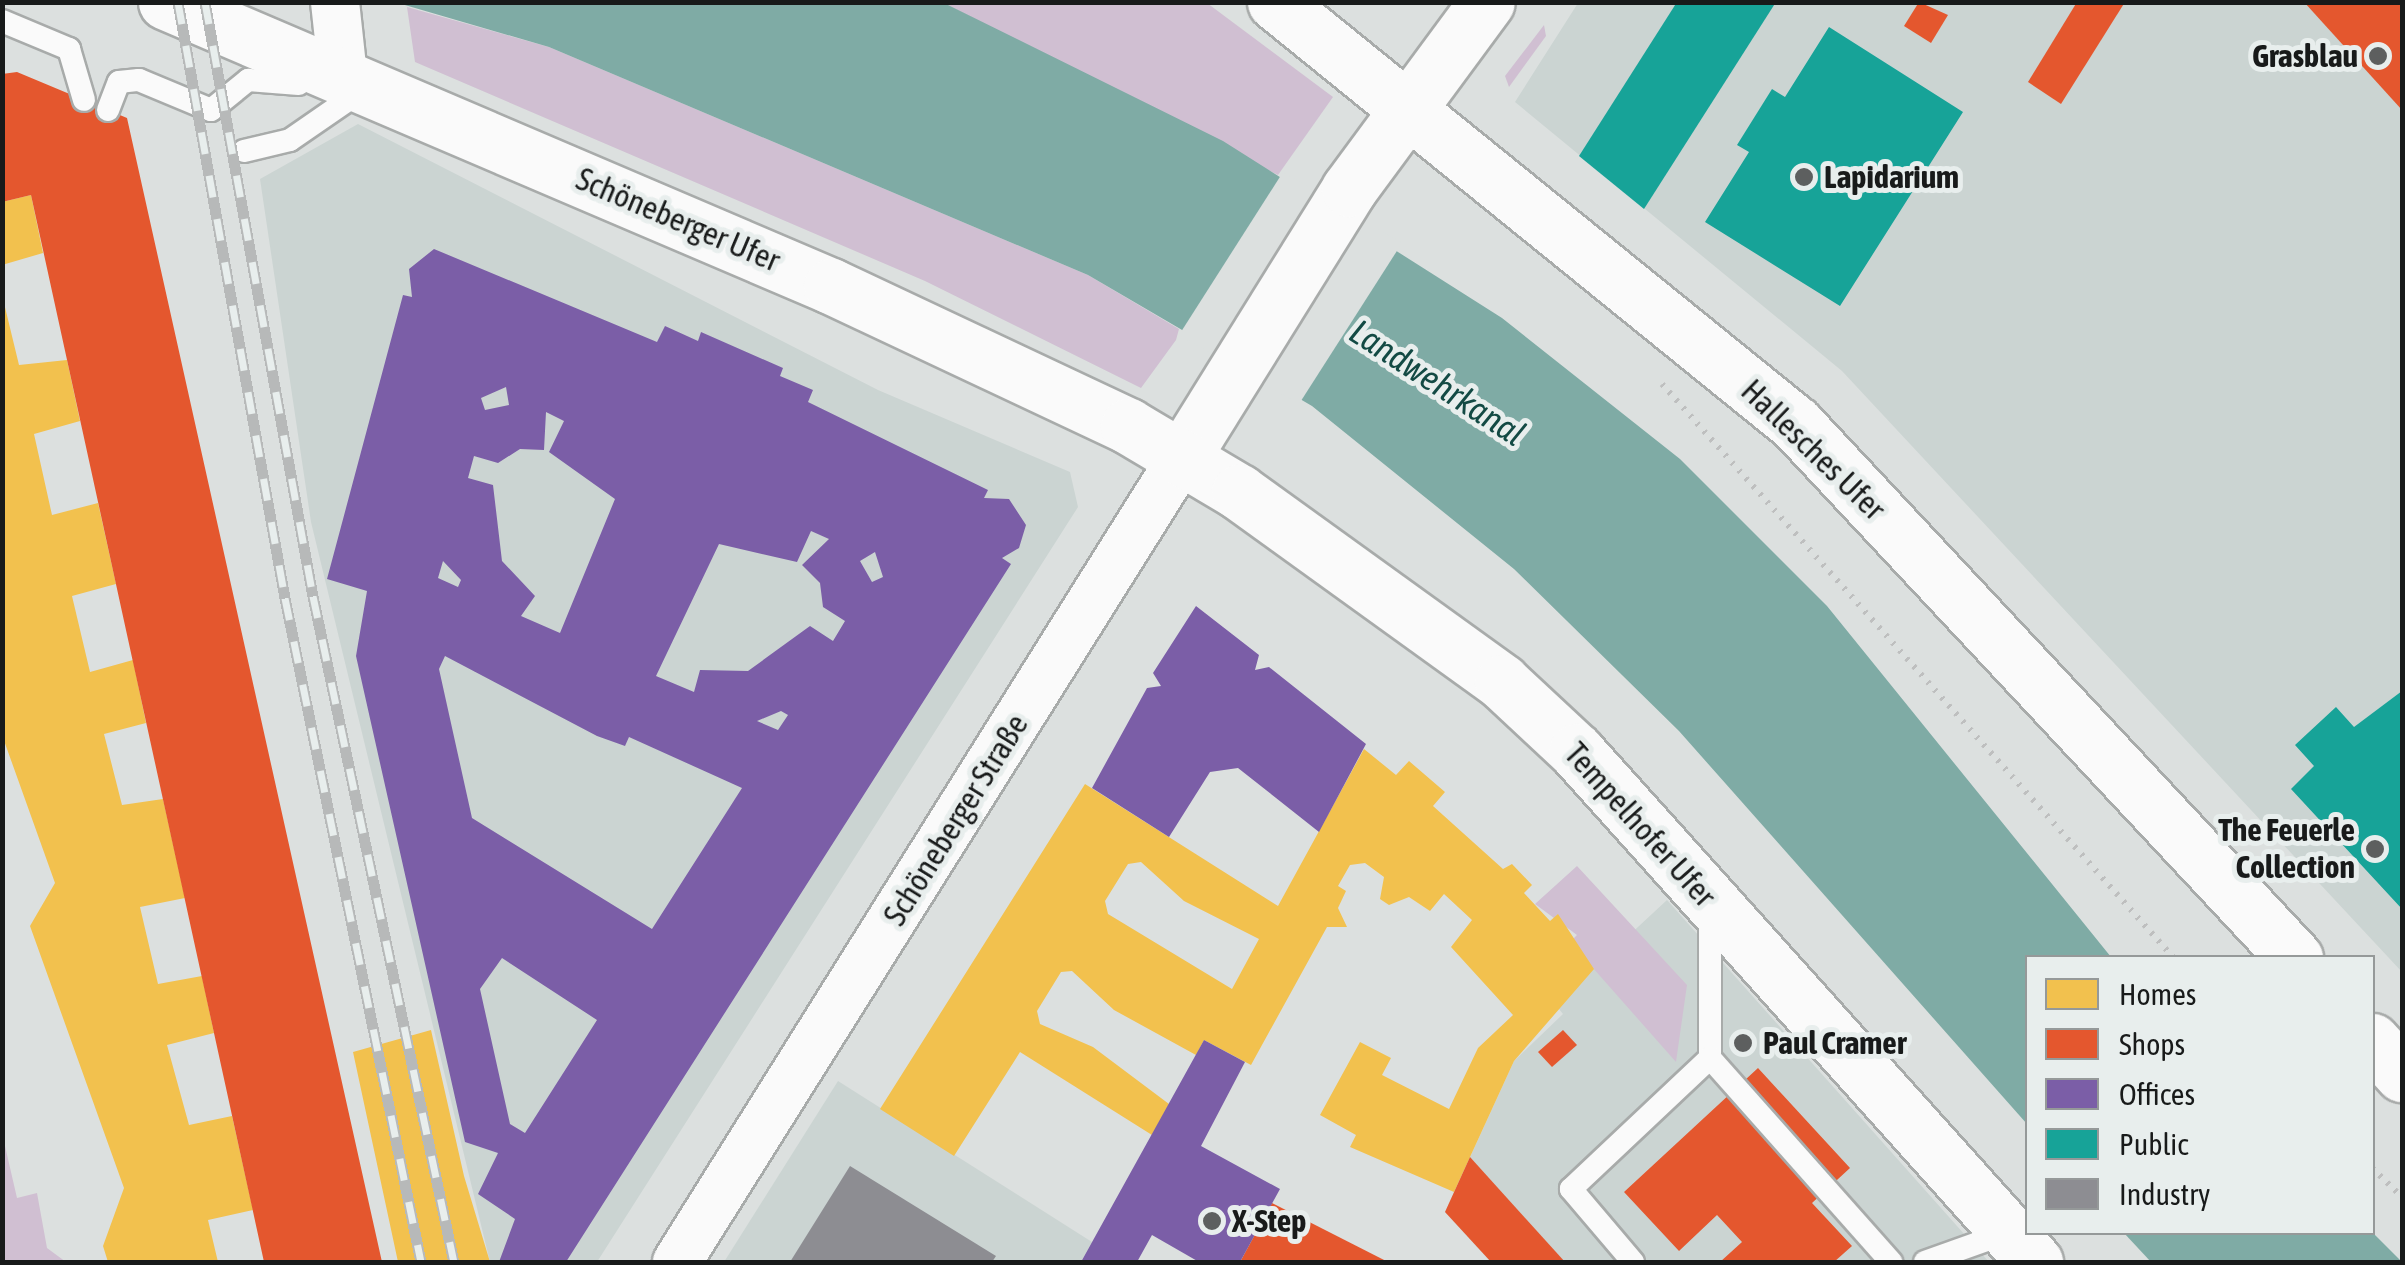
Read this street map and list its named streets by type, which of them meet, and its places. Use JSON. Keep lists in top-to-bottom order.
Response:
{
  "streets": {
    "main road": [
      "Schöneberger Ufer",
      "Hallesches Ufer",
      "Schöneberger Straße",
      "Tempelhofer Ufer"
    ]
  },
  "crossings": [
    ["Schöneberger Ufer", "Schöneberger Straße"],
    ["Schöneberger Ufer", "Tempelhofer Ufer"],
    ["Hallesches Ufer", "Schöneberger Straße"],
    ["Schöneberger Straße", "Tempelhofer Ufer"]
  ],
  "water": ["Landwehrkanal"],
  "places": [
    "Grasblau",
    "Lapidarium",
    "The Feuerle Collection",
    "Paul Cramer",
    "X-Step"
  ],
  "legend": [
    "Homes",
    "Shops",
    "Offices",
    "Public",
    "Industry"
  ]
}
